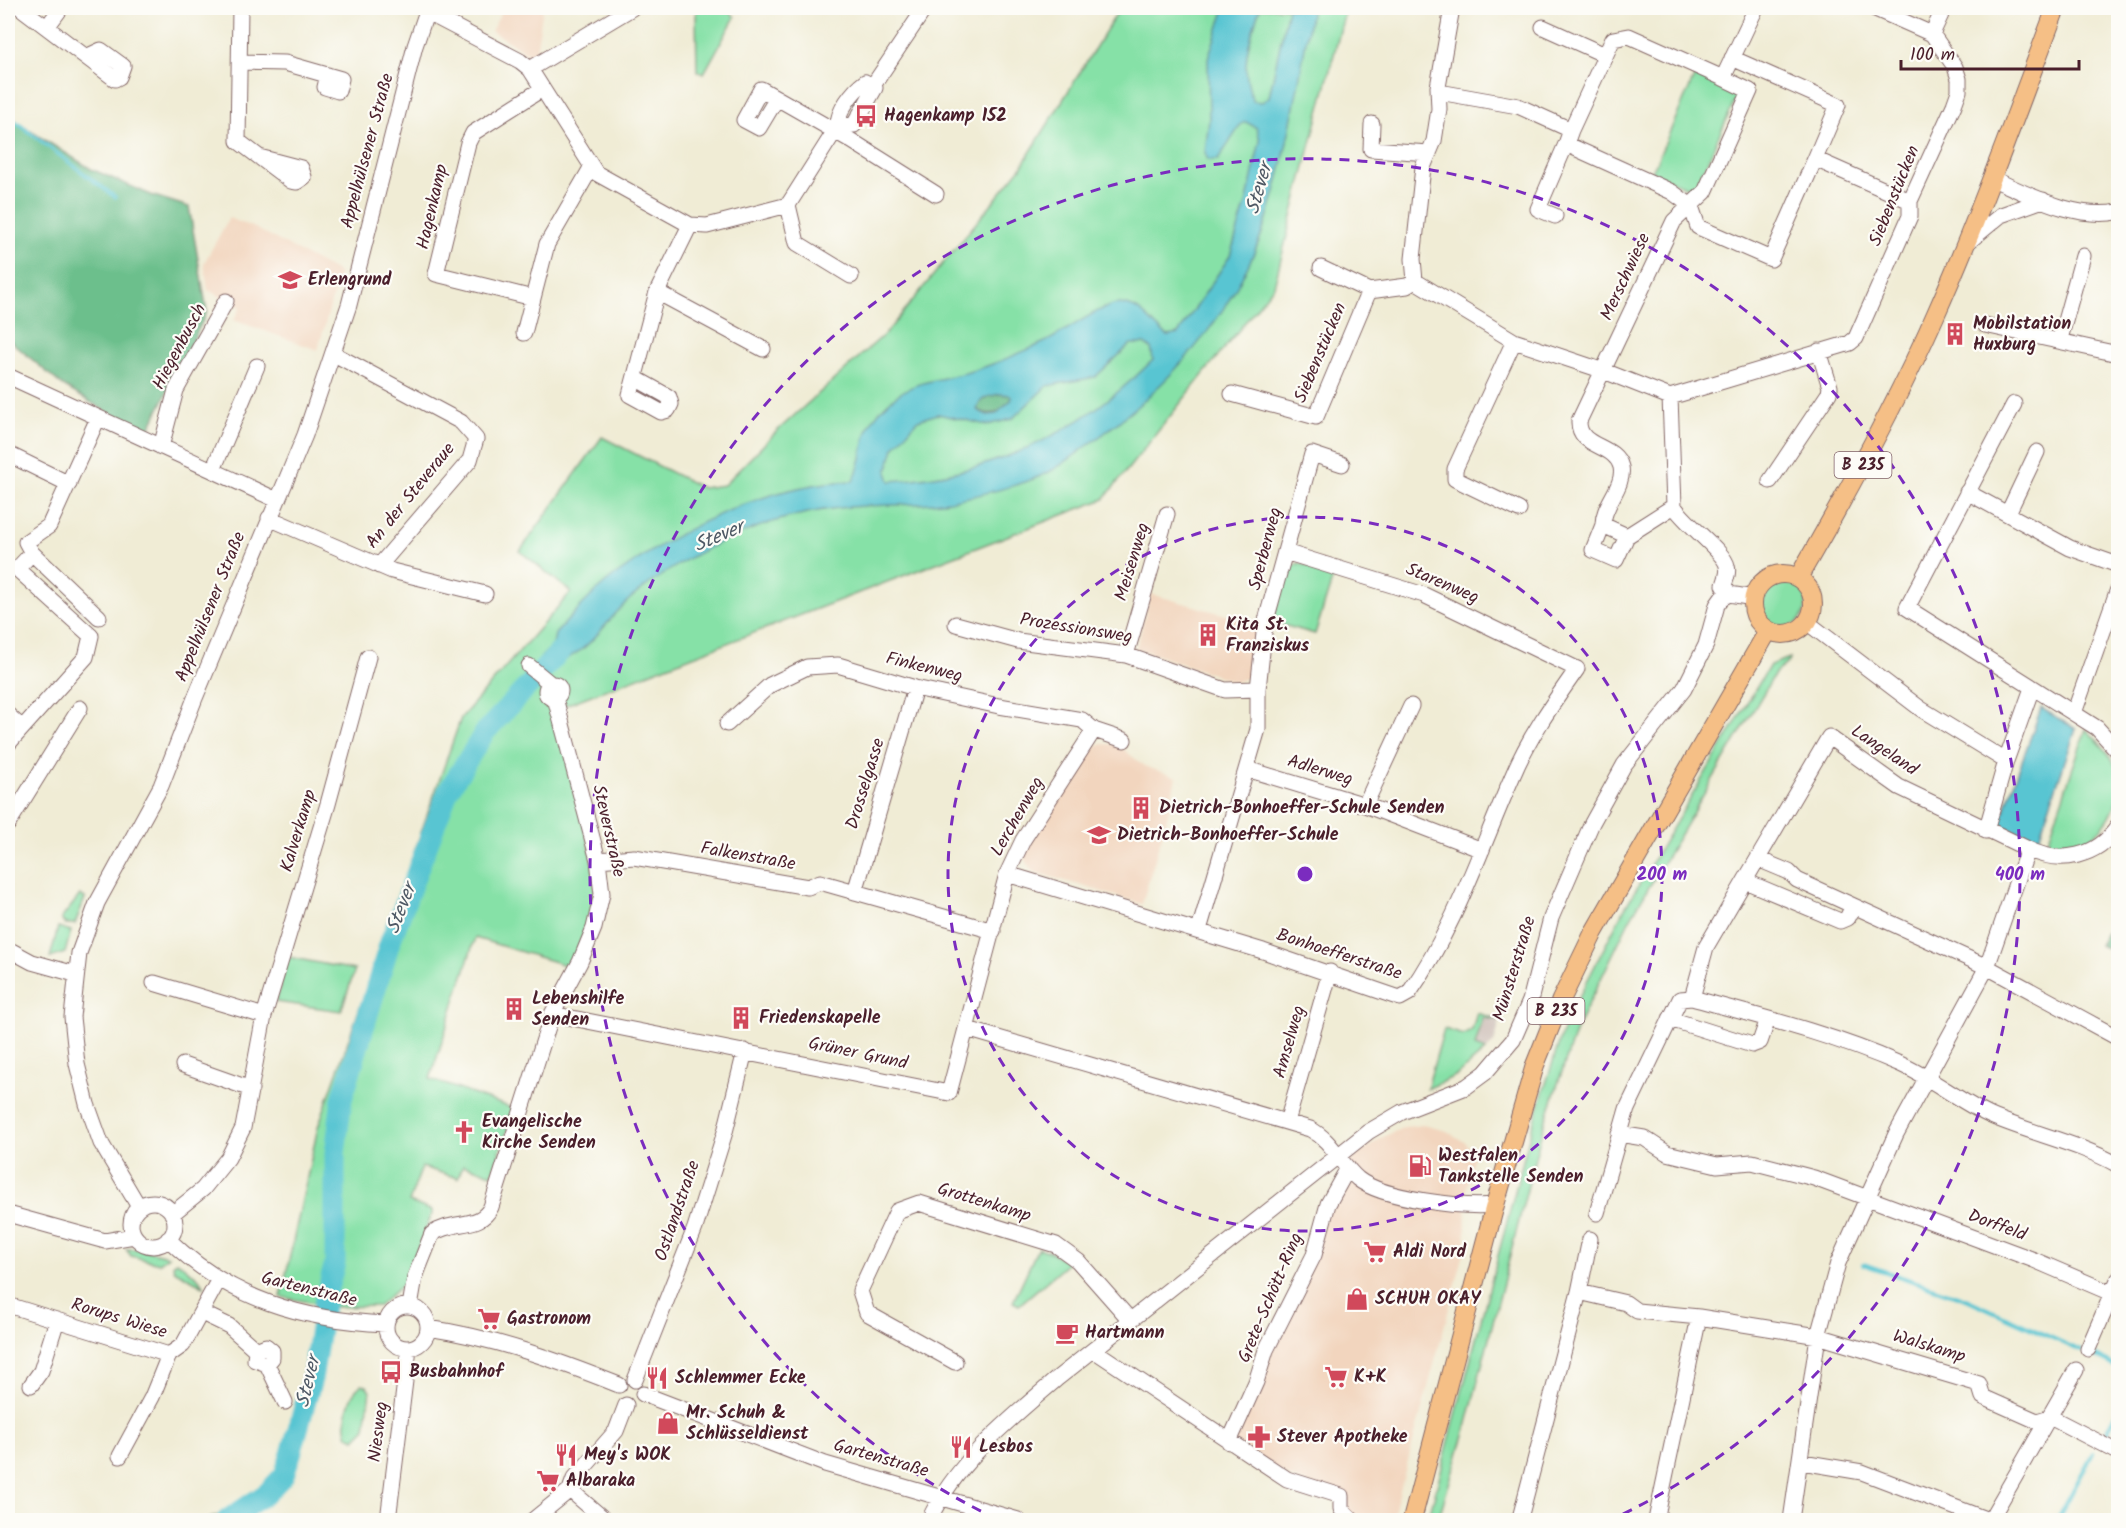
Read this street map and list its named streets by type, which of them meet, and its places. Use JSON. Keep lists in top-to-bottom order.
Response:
{
  "streets": {
    "main road": ["B 235"],
    "street": [
      "Appelhülsener Straße",
      "Siebenstücken",
      "Hagenkamp",
      "Merschwiese",
      "Hiegenbusch",
      "An der Steveraue",
      "Sperberweg",
      "Meisenweg",
      "Starenweg",
      "Prozessionsweg",
      "Finkenweg",
      "Langeland",
      "Adlerweg",
      "Drosselgasse",
      "Lerchenweg",
      "Kalverkamp",
      "Steverstraße",
      "Falkenstraße",
      "Bonhoefferstraße",
      "Münsterstraße",
      "Amselweg",
      "Grüner Grund",
      "Grottenkamp",
      "Ostlandstraße",
      "Dorffeld",
      "Gartenstraße",
      "Grete-Schött-Ring",
      "Rorups Wiese",
      "Walskamp",
      "Niesweg"
    ]
  },
  "crossings": [
    ["Appelhülsener Straße", "An der Steveraue"],
    ["Appelhülsener Straße", "Kalverkamp"],
    ["Appelhülsener Straße", "Gartenstraße"],
    ["Sperberweg", "Starenweg"],
    ["Sperberweg", "Prozessionsweg"],
    ["Sperberweg", "Adlerweg"],
    ["Sperberweg", "Bonhoefferstraße"],
    ["Meisenweg", "Prozessionsweg"],
    ["Starenweg", "Bonhoefferstraße"],
    ["Finkenweg", "Drosselgasse"],
    ["Finkenweg", "Lerchenweg"],
    ["Adlerweg", "Bonhoefferstraße"],
    ["Drosselgasse", "Falkenstraße"],
    ["Lerchenweg", "Falkenstraße"],
    ["Lerchenweg", "Bonhoefferstraße"],
    ["Lerchenweg", "Grüner Grund"],
    ["Kalverkamp", "Gartenstraße"],
    ["Steverstraße", "Falkenstraße"],
    ["Steverstraße", "Grüner Grund"],
    ["Steverstraße", "Gartenstraße"],
    ["Steverstraße", "Niesweg"],
    ["Falkenstraße", "Grüner Grund"],
    ["Bonhoefferstraße", "Amselweg"],
    ["Münsterstraße", "Grottenkamp"],
    ["Münsterstraße", "Gartenstraße"],
    ["Grüner Grund", "Ostlandstraße"],
    ["Ostlandstraße", "Gartenstraße"],
    ["Gartenstraße", "Rorups Wiese"],
    ["Gartenstraße", "Niesweg"]
  ],
  "water": ["Stever"],
  "places": {
    "bus stop": ["Hagenkamp 152", "Busbahnhof"],
    "school or university": ["Erlengrund", "Dietrich-Bonhoeffer-Schule"],
    "building": [
      "Mobilstation Huxburg",
      "Kita St. Franziskus",
      "Dietrich-Bonhoeffer-Schule Senden",
      "Lebenshilfe Senden",
      "Friedenskapelle"
    ],
    "church": ["Evangelische Kirche Senden"],
    "fuel station": ["Westfalen Tankstelle Senden"],
    "supermarket": [
      "Aldi Nord",
      "Gastronom",
      "K+K",
      "Albaraka"
    ],
    "shop": ["SCHUH OKAY", "Mr. Schuh & Schlüsseldienst"],
    "cafe": ["Hartmann"],
    "restaurant": ["Schlemmer Ecke", "Lesbos", "Mey's WOK"],
    "pharmacy": ["Stever Apotheke"]
  },
  "scale_bar": "100 m",
  "rings": ["200 m", "400 m"]
}
